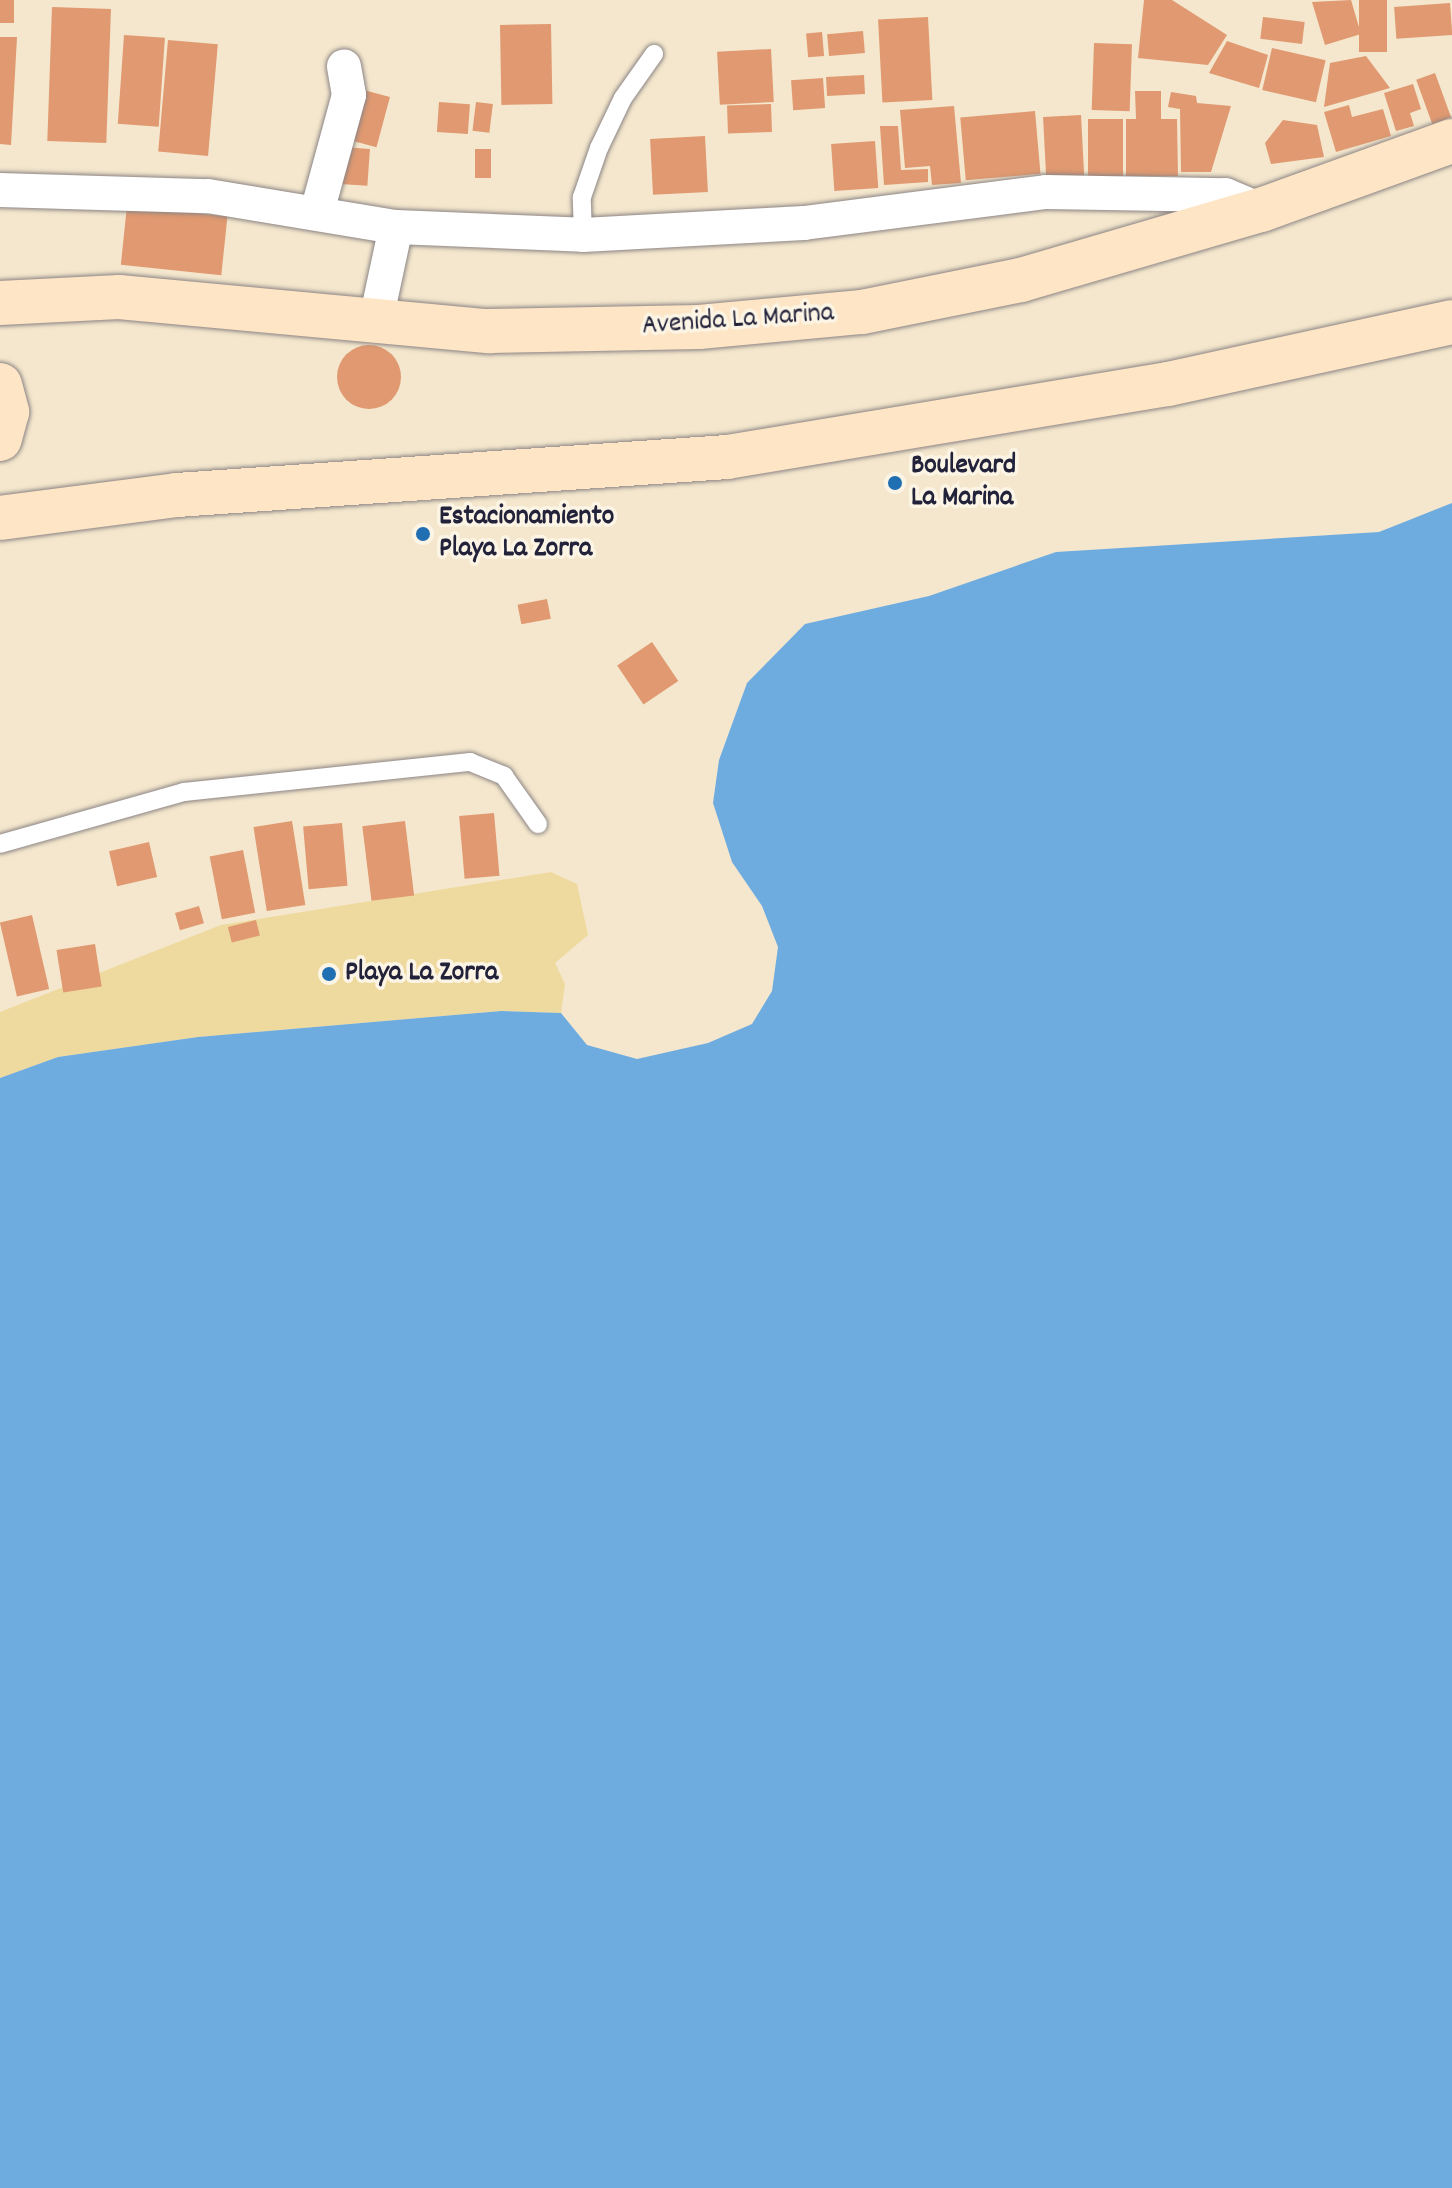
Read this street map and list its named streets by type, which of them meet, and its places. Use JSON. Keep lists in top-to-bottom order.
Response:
{
  "streets": {
    "main road": ["Avenida La Marina"]
  },
  "places": ["Boulevard La Marina", "Estacionamiento Playa La Zorra", "Playa La Zorra"]
}
